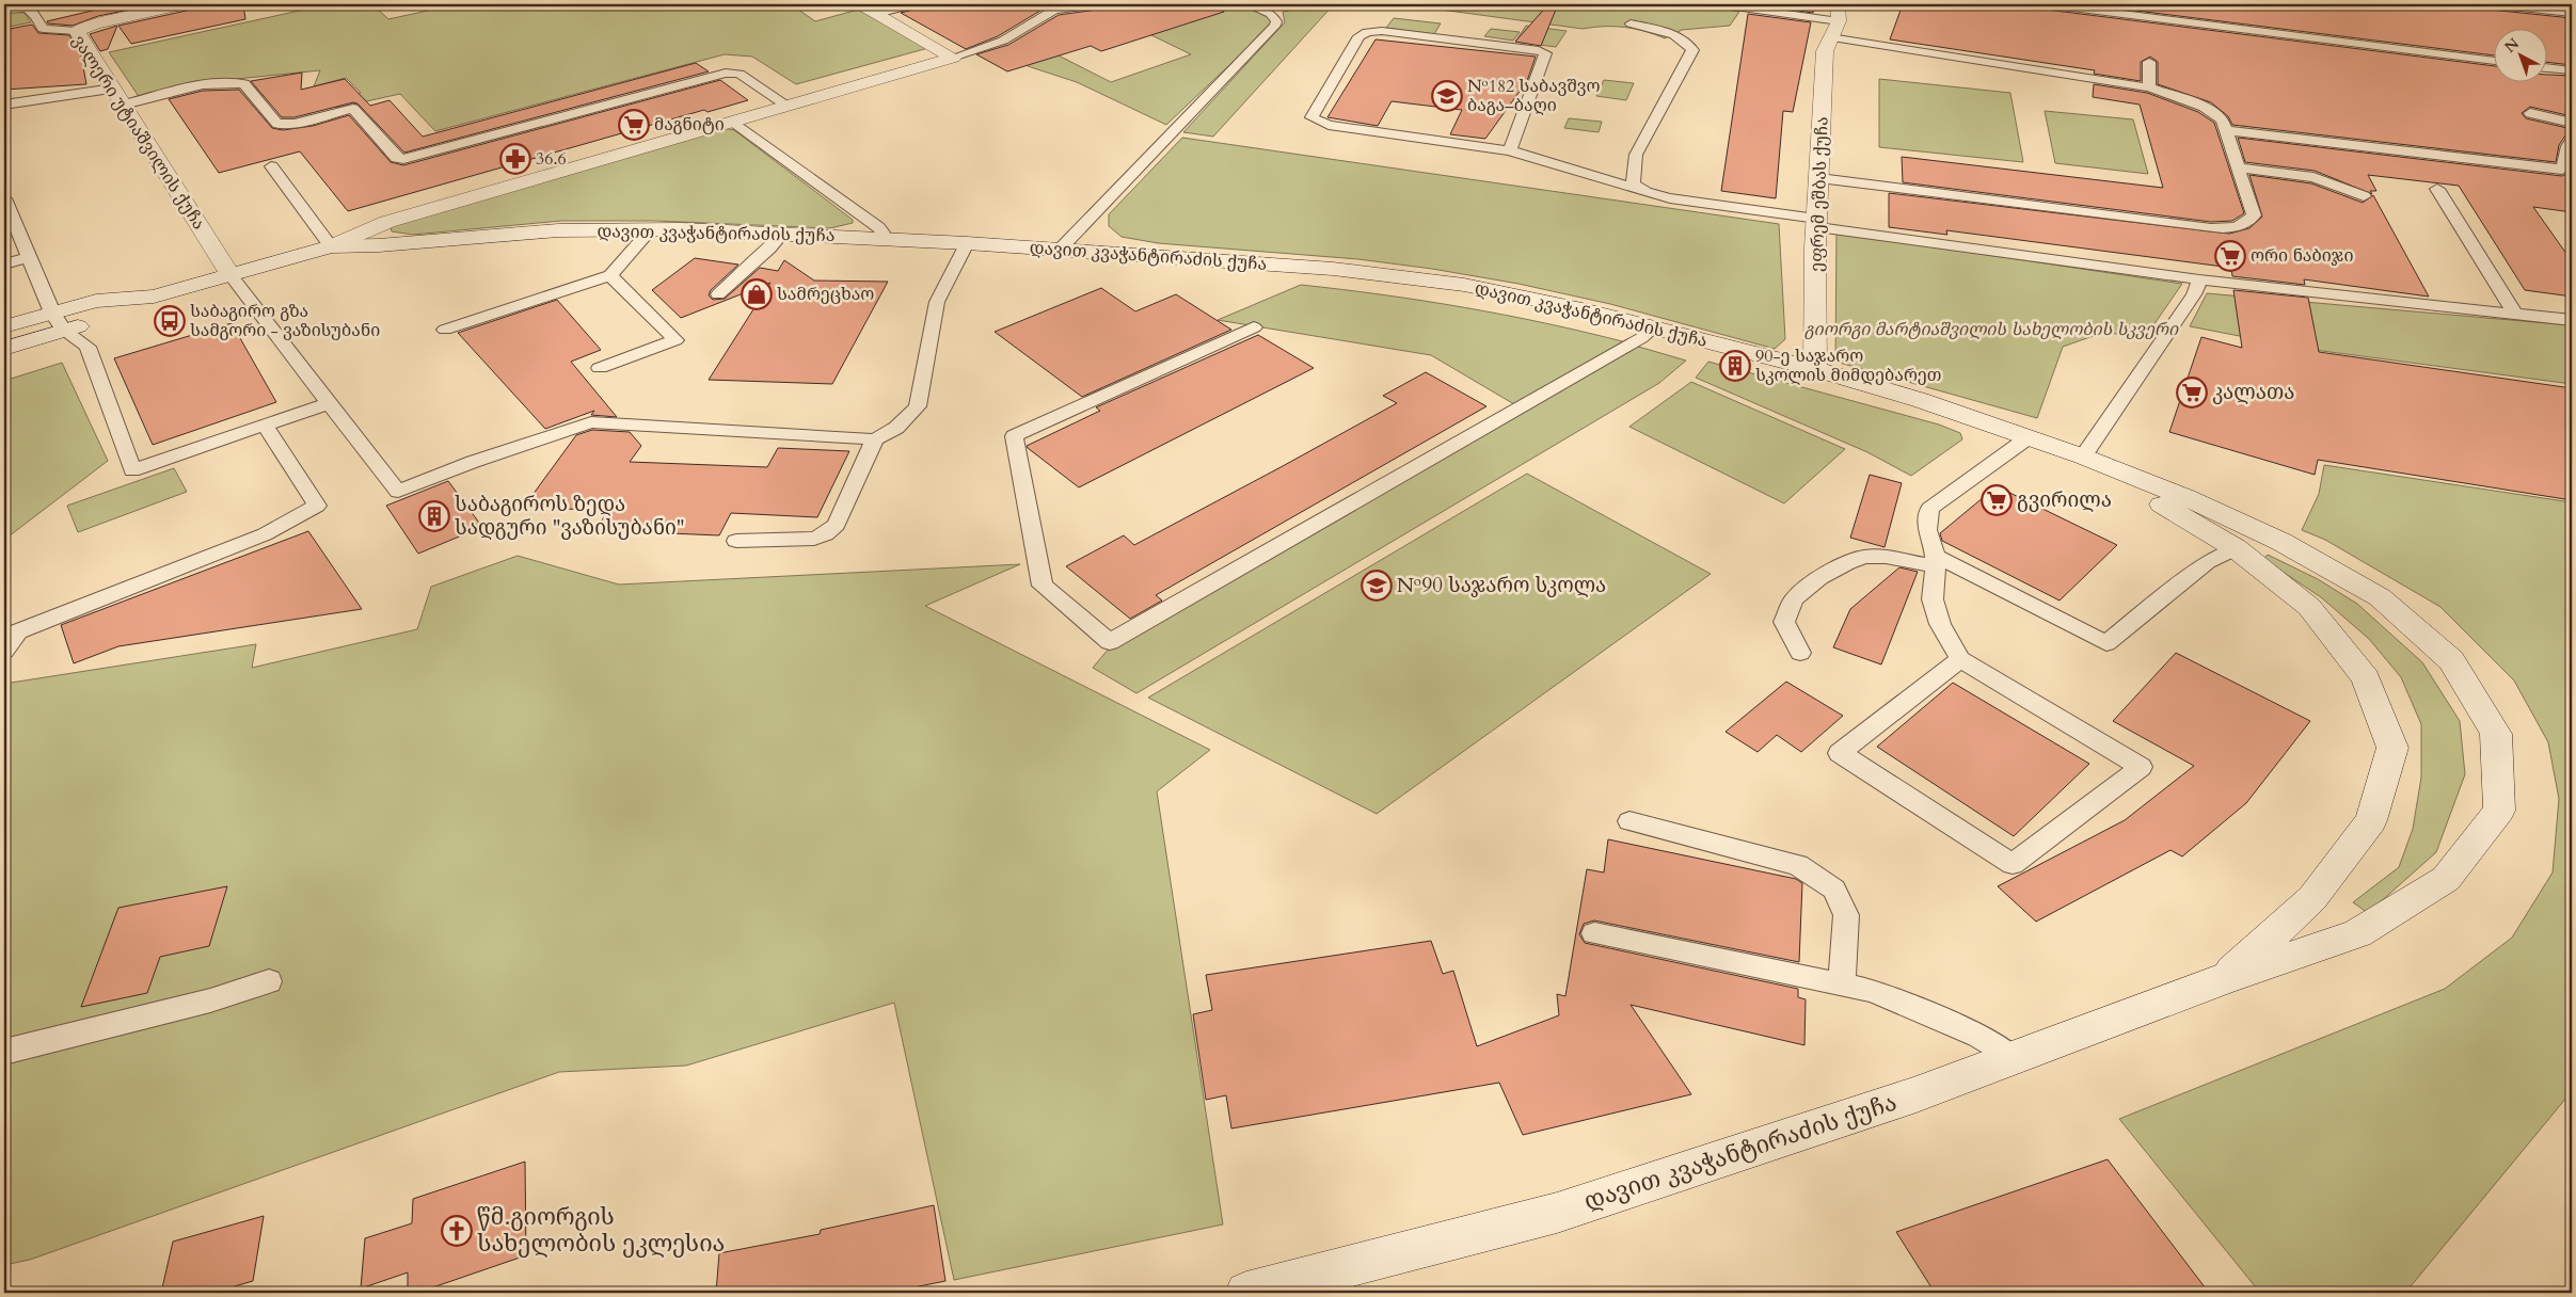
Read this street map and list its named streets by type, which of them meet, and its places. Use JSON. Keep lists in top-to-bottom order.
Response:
{
  "streets": {
    "street": ["ვალერი უტიაშვილის ქუჩა", "ეფრემ ეშბას ქუჩა", "დავით კვაჭანტირაძის ქუჩა"]
  },
  "crossings": [
    ["ვალერი უტიაშვილის ქუჩა", "დავით კვაჭანტირაძის ქუჩა"],
    ["ეფრემ ეშბას ქუჩა", "დავით კვაჭანტირაძის ქუჩა"]
  ],
  "parks": ["გიორგი მარტიაშვილის სახელობის სკვერი"],
  "places": {
    "school or university": ["№182 საბავშვო ბაგა–ბაღი", "№90 საჯარო სკოლა"],
    "supermarket": [
      "მაგნიტი",
      "ორი ნაბიჯი",
      "კალათა",
      "გვირილა"
    ],
    "pharmacy": ["36.6"],
    "shop": ["სამრეცხაო"],
    "bus stop": ["საბაგირო გზა სამგორი - ვაზისუბანი"],
    "building": ["90-ე საჯარო სკოლის მიმდებარეთ", "საბაგიროს ზედა სადგური \"ვაზისუბანი\""],
    "church": ["წმ.გიორგის სახელობის ეკლესია"]
  },
  "north": "top left"
}
